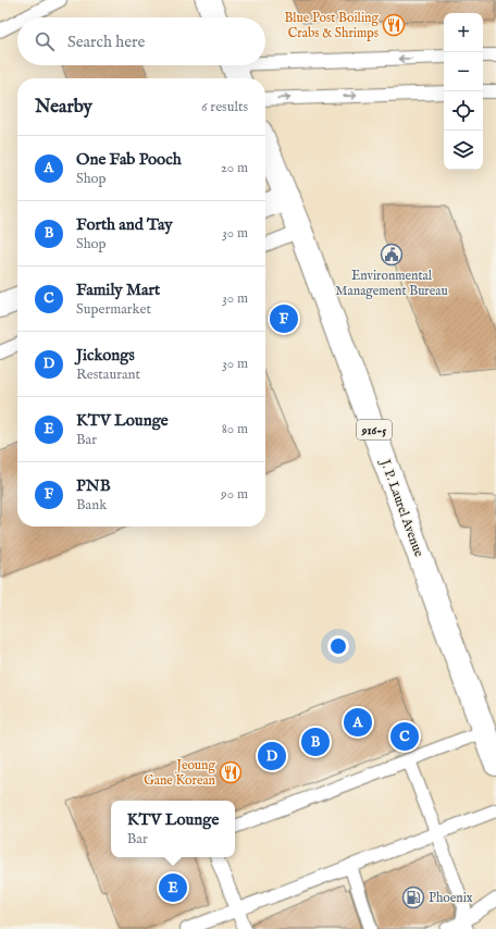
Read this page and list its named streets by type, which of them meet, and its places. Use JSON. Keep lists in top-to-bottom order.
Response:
{
  "streets": {
    "main road": ["916-5", "J. P. Laurel Avenue"]
  },
  "places": {
    "restaurant": ["Blue Post Boiling Crabs & Shrimps", "Jeoung Gane Korean"],
    "public building": ["Environmental Management Bureau"],
    "fuel station": ["Phoenix"]
  },
  "page": {
    "map_buttons": ["+", "−"],
    "search": "Search here",
    "heading": ["Nearby", "6 results"],
    "list": [
      {
        "mark": "A",
        "name": "One Fab Pooch",
        "note": "Shop",
        "value": "20 m"
      },
      {
        "mark": "B",
        "name": "Forth and Tay",
        "note": "Shop",
        "value": "30 m"
      },
      {
        "mark": "C",
        "name": "Family Mart",
        "note": "Supermarket",
        "value": "30 m"
      },
      {
        "mark": "D",
        "name": "Jickongs",
        "note": "Restaurant",
        "value": "30 m"
      },
      {
        "mark": "E",
        "name": "KTV Lounge",
        "note": "Bar",
        "value": "80 m"
      },
      {
        "mark": "F",
        "name": "PNB",
        "note": "Bank",
        "value": "90 m"
      }
    ],
    "pins": [
      "F",
      "A",
      "C",
      "B",
      "D",
      "E"
    ],
    "popup": ["KTV Lounge", "Bar"]
  }
}
